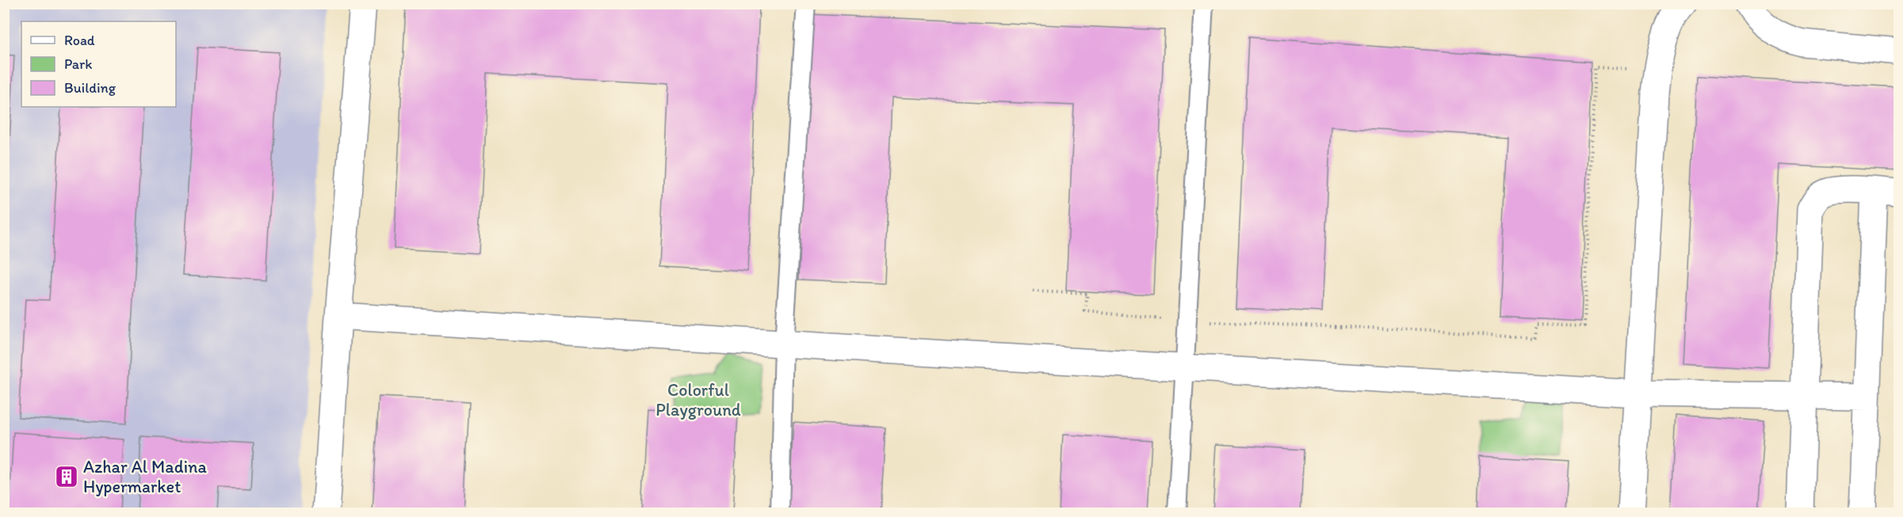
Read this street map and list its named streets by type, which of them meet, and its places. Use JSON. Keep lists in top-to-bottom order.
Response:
{
  "parks": ["Colorful Playground"],
  "places": {
    "building": ["Azhar Al Madina Hypermarket"]
  },
  "legend": ["Road", "Park", "Building"]
}
